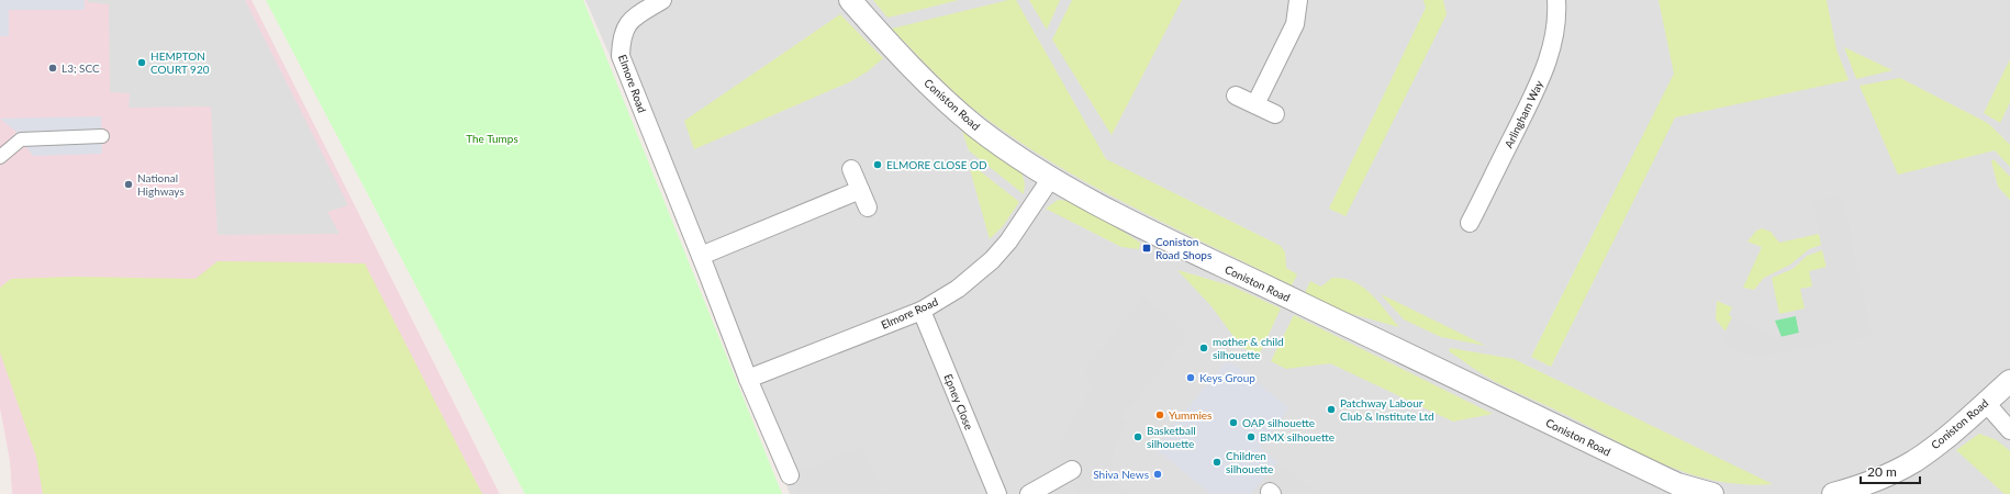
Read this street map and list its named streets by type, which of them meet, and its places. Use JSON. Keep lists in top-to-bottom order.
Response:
{
  "streets": {
    "street": [
      "Elmore Road",
      "Coniston Road",
      "Arlingham Way",
      "Epney Close"
    ]
  },
  "crossings": [
    ["Elmore Road", "Coniston Road"],
    ["Elmore Road", "Epney Close"]
  ],
  "parks": ["The Tumps"],
  "places": {
    "other": [
      "HEMPTON COURT 920",
      "L3; SCC",
      "ELMORE CLOSE OD",
      "National Highways",
      "mother & child silhouette",
      "Keys Group",
      "Patchway Labour Club & Institute Ltd",
      "Yummies",
      "OAP silhouette",
      "Basketball silhouette",
      "BMX silhouette",
      "Children silhouette",
      "Shiva News"
    ],
    "transit": ["Coniston Road Shops"]
  },
  "scale_bar": "20 m"
}
